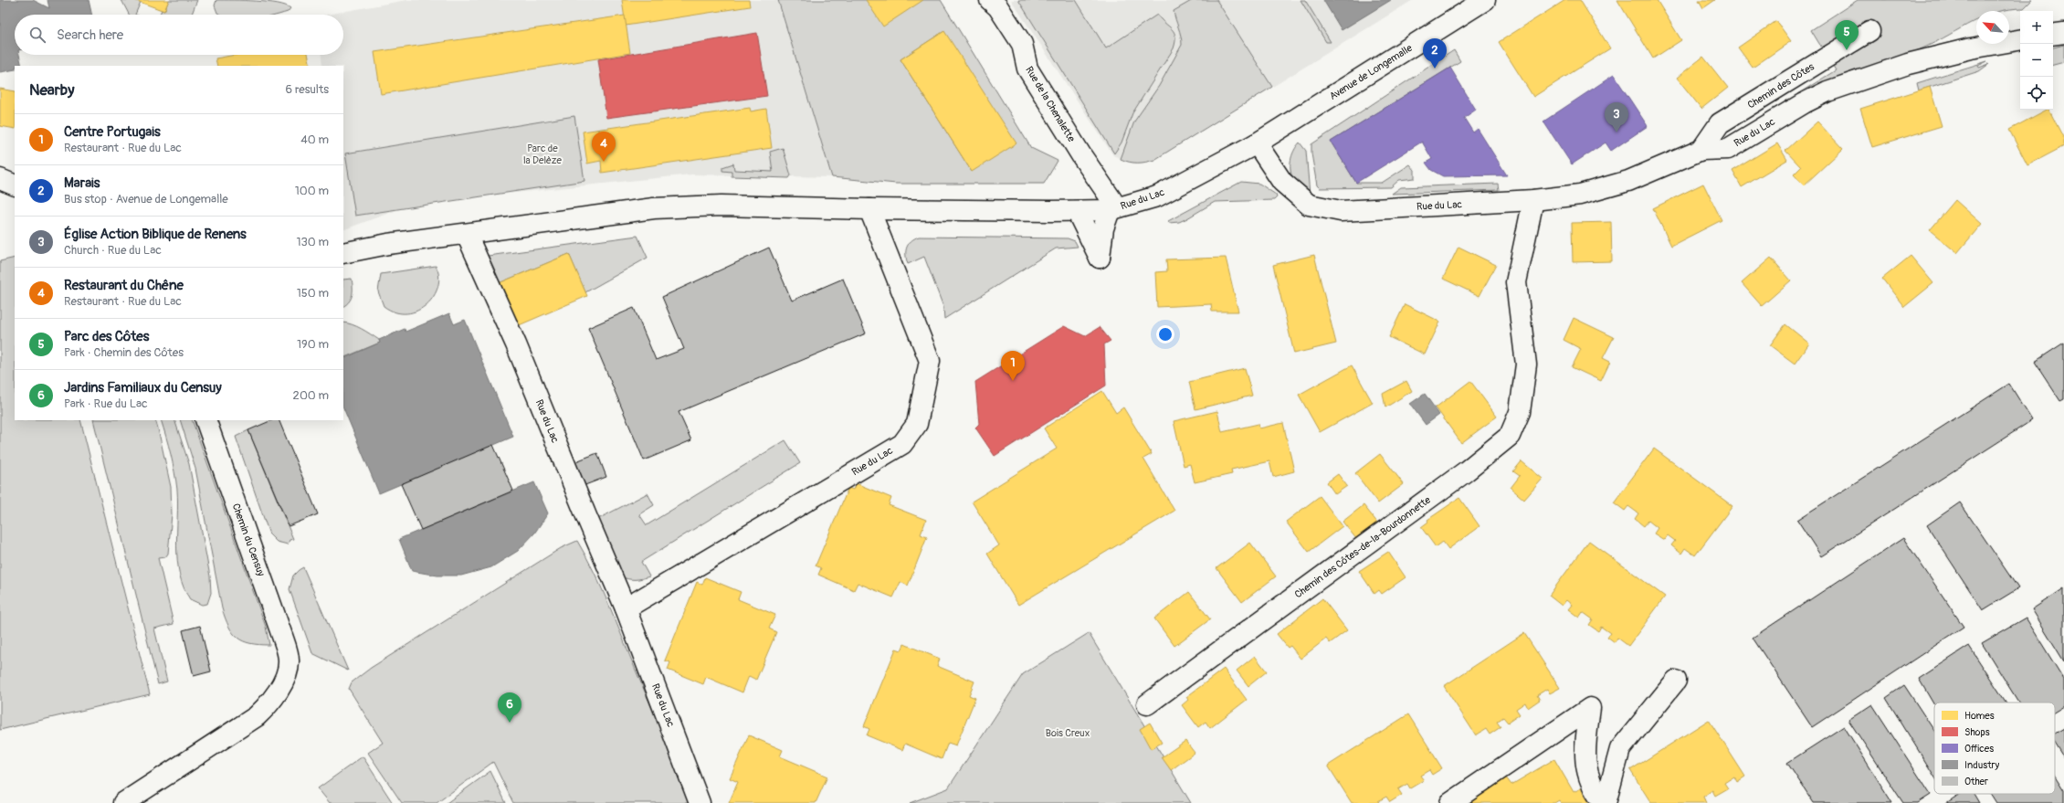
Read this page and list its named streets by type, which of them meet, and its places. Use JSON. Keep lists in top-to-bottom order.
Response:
{
  "streets": {
    "street": [
      "Avenue de Longemalle",
      "Chemin des Côtes",
      "Rue de la Chenalette",
      "Rue du Lac",
      "Chemin du Censuy",
      "Chemin des Côtes-de-la-Bourdonnette"
    ]
  },
  "crossings": [
    ["Avenue de Longemalle", "Rue du Lac"],
    ["Chemin des Côtes", "Rue du Lac"],
    ["Rue de la Chenalette", "Rue du Lac"],
    ["Rue du Lac", "Chemin des Côtes-de-la-Bourdonnette"]
  ],
  "parks": ["Parc de la Delèze", "Bois Creux"],
  "legend": [
    "Homes",
    "Shops",
    "Offices",
    "Industry",
    "Other"
  ],
  "north": "top left",
  "page": {
    "map_buttons": ["+", "−"],
    "search": "Search here",
    "pins": [
      "5",
      "2",
      "3",
      "4",
      "1",
      "6"
    ],
    "heading": ["Nearby", "6 results"],
    "list": [
      {
        "mark": "1",
        "name": "Centre Portugais",
        "note": "Restaurant · Rue du Lac",
        "value": "40 m"
      },
      {
        "mark": "2",
        "name": "Marais",
        "note": "Bus stop · Avenue de Longemalle",
        "value": "100 m"
      },
      {
        "mark": "3",
        "name": "Église Action Biblique de Renens",
        "note": "Church · Rue du Lac",
        "value": "130 m"
      },
      {
        "mark": "4",
        "name": "Restaurant du Chêne",
        "note": "Restaurant · Rue du Lac",
        "value": "150 m"
      },
      {
        "mark": "5",
        "name": "Parc des Côtes",
        "note": "Park · Chemin des Côtes",
        "value": "190 m"
      },
      {
        "mark": "6",
        "name": "Jardins Familiaux du Censuy",
        "note": "Park · Rue du Lac",
        "value": "200 m"
      }
    ]
  }
}
